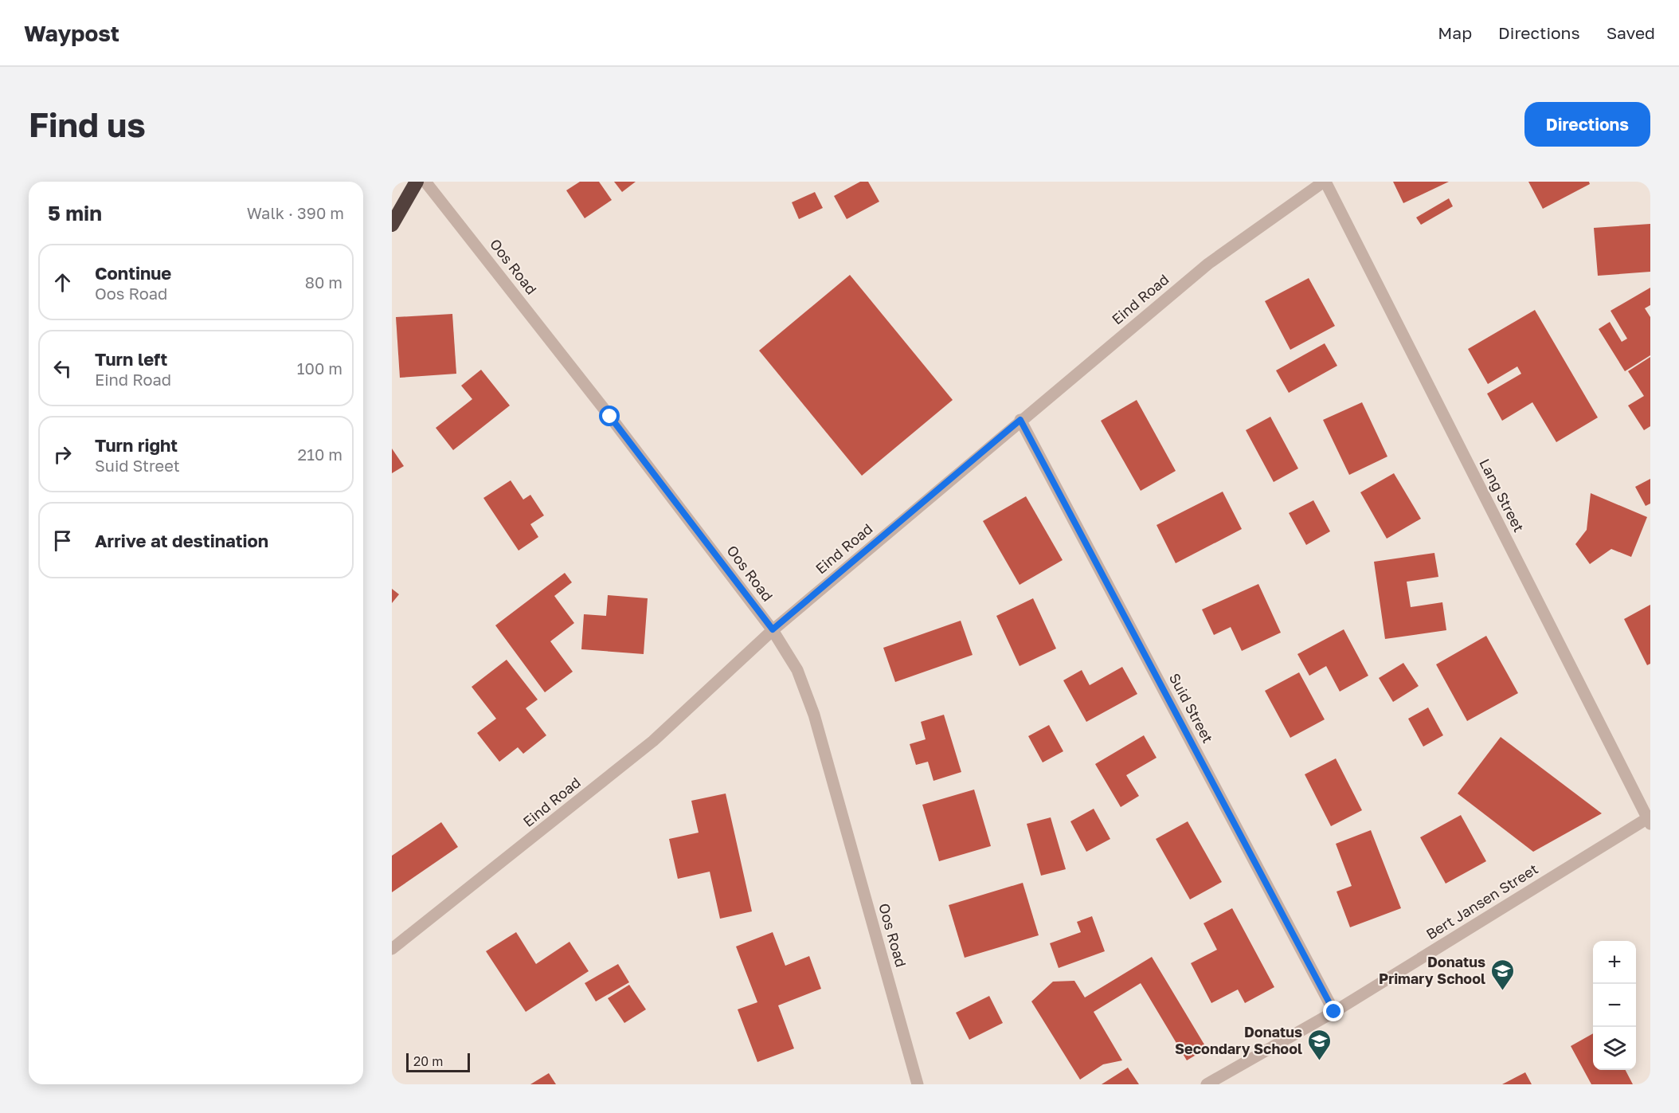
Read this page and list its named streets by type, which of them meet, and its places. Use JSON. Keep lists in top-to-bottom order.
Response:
{
  "streets": {
    "street": [
      "Oos Road",
      "Eind Road",
      "Lang Street",
      "Suid Street",
      "Bert Jansen Street"
    ]
  },
  "crossings": [
    ["Oos Road", "Eind Road"],
    ["Eind Road", "Lang Street"],
    ["Eind Road", "Suid Street"],
    ["Lang Street", "Bert Jansen Street"],
    ["Suid Street", "Bert Jansen Street"]
  ],
  "places": {
    "school or university": ["Donatus Primary School", "Donatus Secondary School"]
  },
  "scale_bar": "20 m",
  "page": {
    "header": "Waypost",
    "nav": ["Map", "Directions", "Saved"],
    "buttons": "Directions",
    "title": "Find us",
    "heading": ["5 min", "Walk · 390 m"],
    "list": [
      ["Continue", "Oos Road", "80 m"],
      ["Turn left", "Eind Road", "100 m"],
      ["Turn right", "Suid Street", "210 m"],
      "Arrive at destination"
    ],
    "map_buttons": ["+", "−"],
    "scale": "20 m"
  }
}
